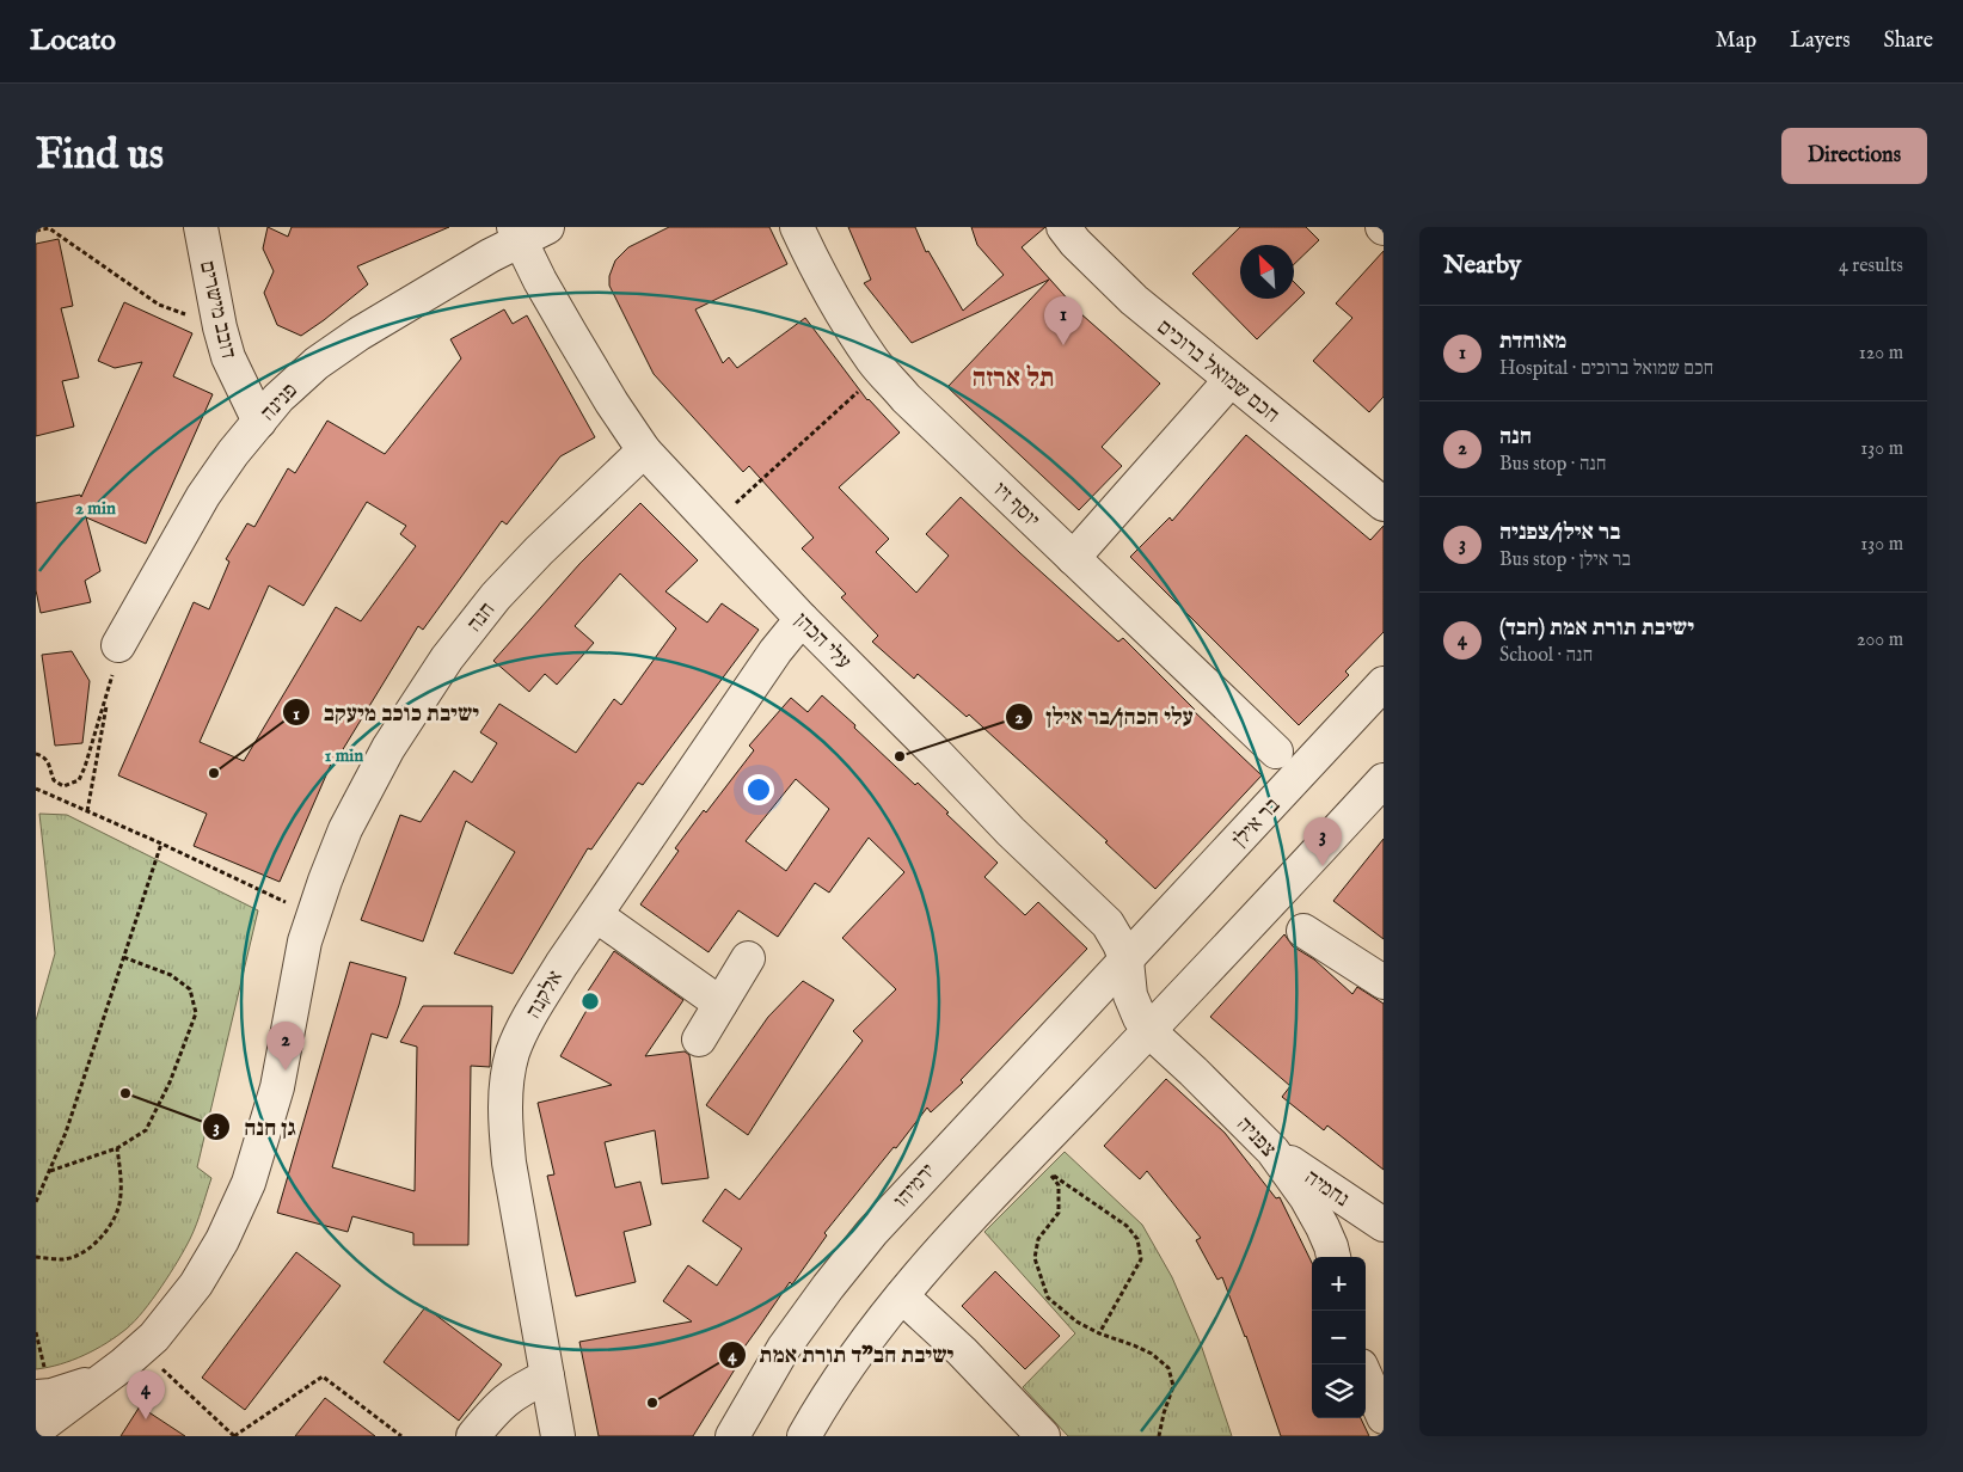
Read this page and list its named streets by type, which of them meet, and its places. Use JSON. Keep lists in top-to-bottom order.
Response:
{
  "streets": {
    "street": [
      "דובב מישרים",
      "חכם שמואל ברוכים",
      "פנינה",
      "יוסף זיו",
      "חנה",
      "עלי הכהן",
      "בר אילן",
      "אלקנה",
      "צפניה",
      "ירמיהו",
      "נחמיה"
    ]
  },
  "crossings": [
    ["דובב מישרים", "פנינה"],
    ["פנינה", "עלי הכהן"],
    ["חנה", "עלי הכהן"],
    ["עלי הכהן", "בר אילן"],
    ["עלי הכהן", "אלקנה"],
    ["עלי הכהן", "צפניה"],
    ["עלי הכהן", "ירמיהו"],
    ["בר אילן", "ירמיהו"],
    ["צפניה", "נחמיה"]
  ],
  "districts": ["תל ארזה"],
  "places": [
    "עלי הכהן/בר אילן",
    "ישיבת כוכב מיעקב",
    "גן חנה",
    "ישיבת חב\"ד תורת אמת"
  ],
  "north": "top left",
  "page": {
    "header": "Locato",
    "nav": ["Map", "Layers", "Share"],
    "buttons": "Directions",
    "title": "Find us",
    "heading": ["Nearby", "4 results"],
    "pins": [
      "1",
      "3",
      "2",
      "4"
    ],
    "list": [
      {
        "mark": "1",
        "name": "מאוחדת",
        "note": "Hospital · חכם שמואל ברוכים",
        "value": "120 m"
      },
      {
        "mark": "2",
        "name": "חנה",
        "note": "Bus stop · חנה",
        "value": "130 m"
      },
      {
        "mark": "3",
        "name": "בר אילן/צפניה",
        "note": "Bus stop · בר אילן",
        "value": "130 m"
      },
      {
        "mark": "4",
        "name": "ישיבת תורת אמת (חבד)",
        "note": "School · חנה",
        "value": "200 m"
      }
    ],
    "map_buttons": ["+", "−"]
  },
  "rings": ["2 min", "1 min"]
}
